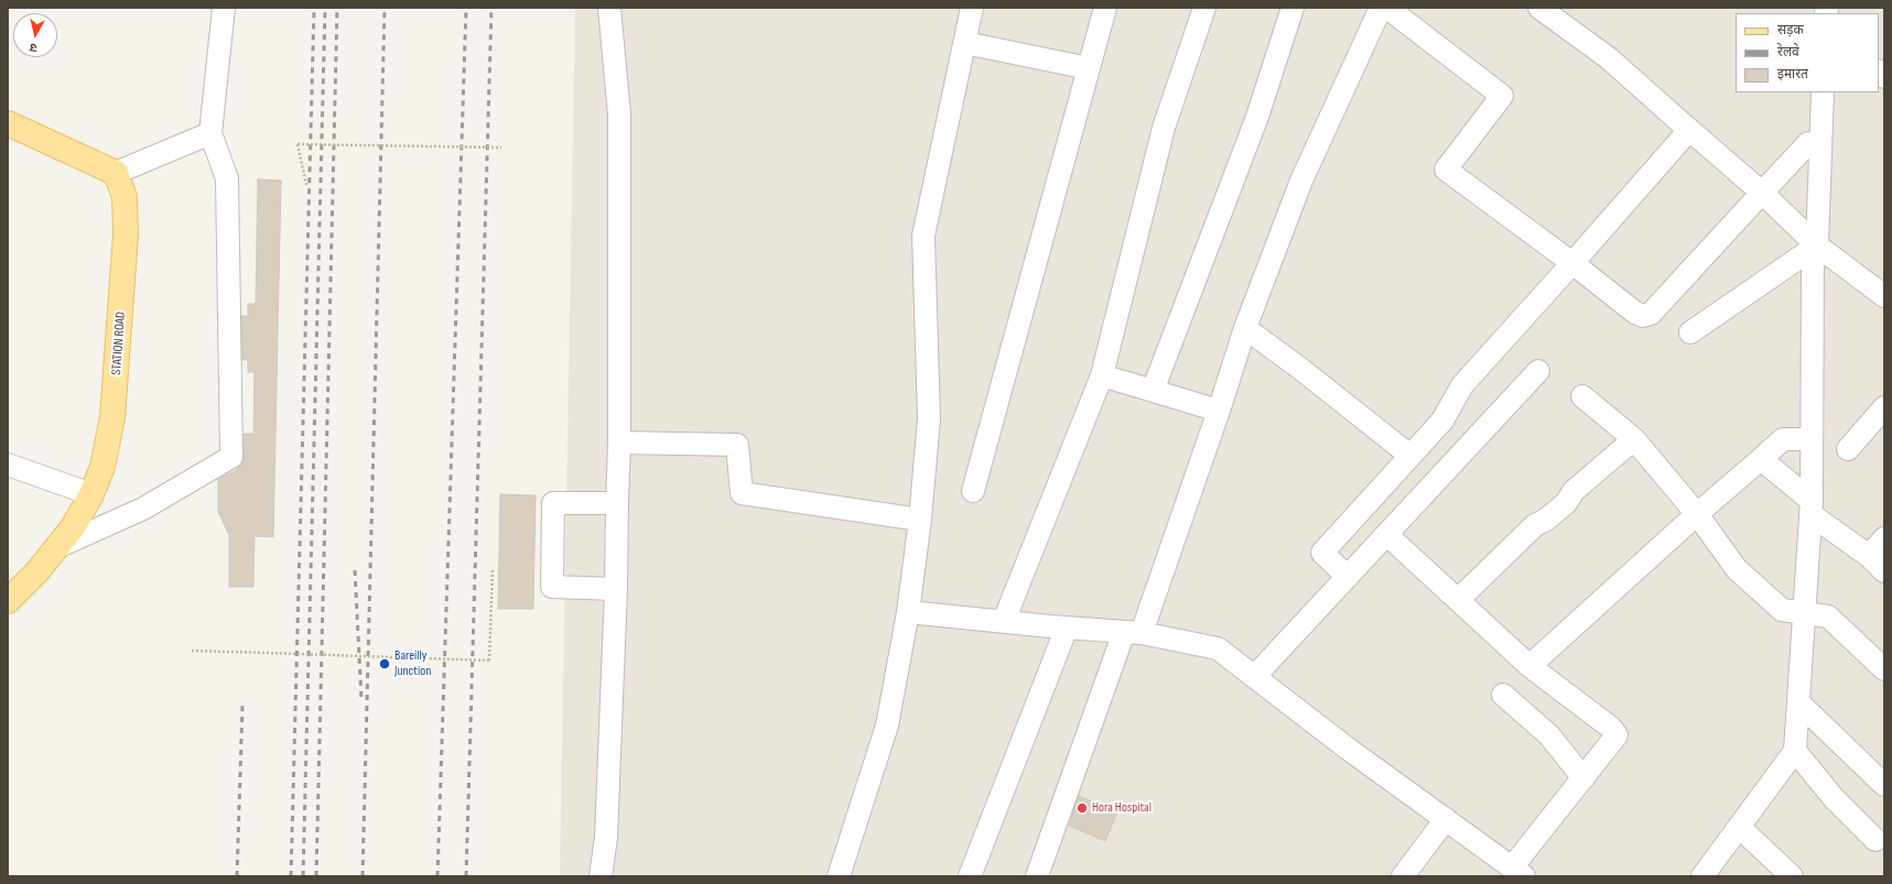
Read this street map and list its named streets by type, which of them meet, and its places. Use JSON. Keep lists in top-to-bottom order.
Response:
{
  "streets": {
    "main road": ["STATION ROAD"]
  },
  "places": ["Bareilly Junction", "Hora Hospital"],
  "legend": ["सड़क", "रेलवे", "इमारत"],
  "north": "bottom"
}
